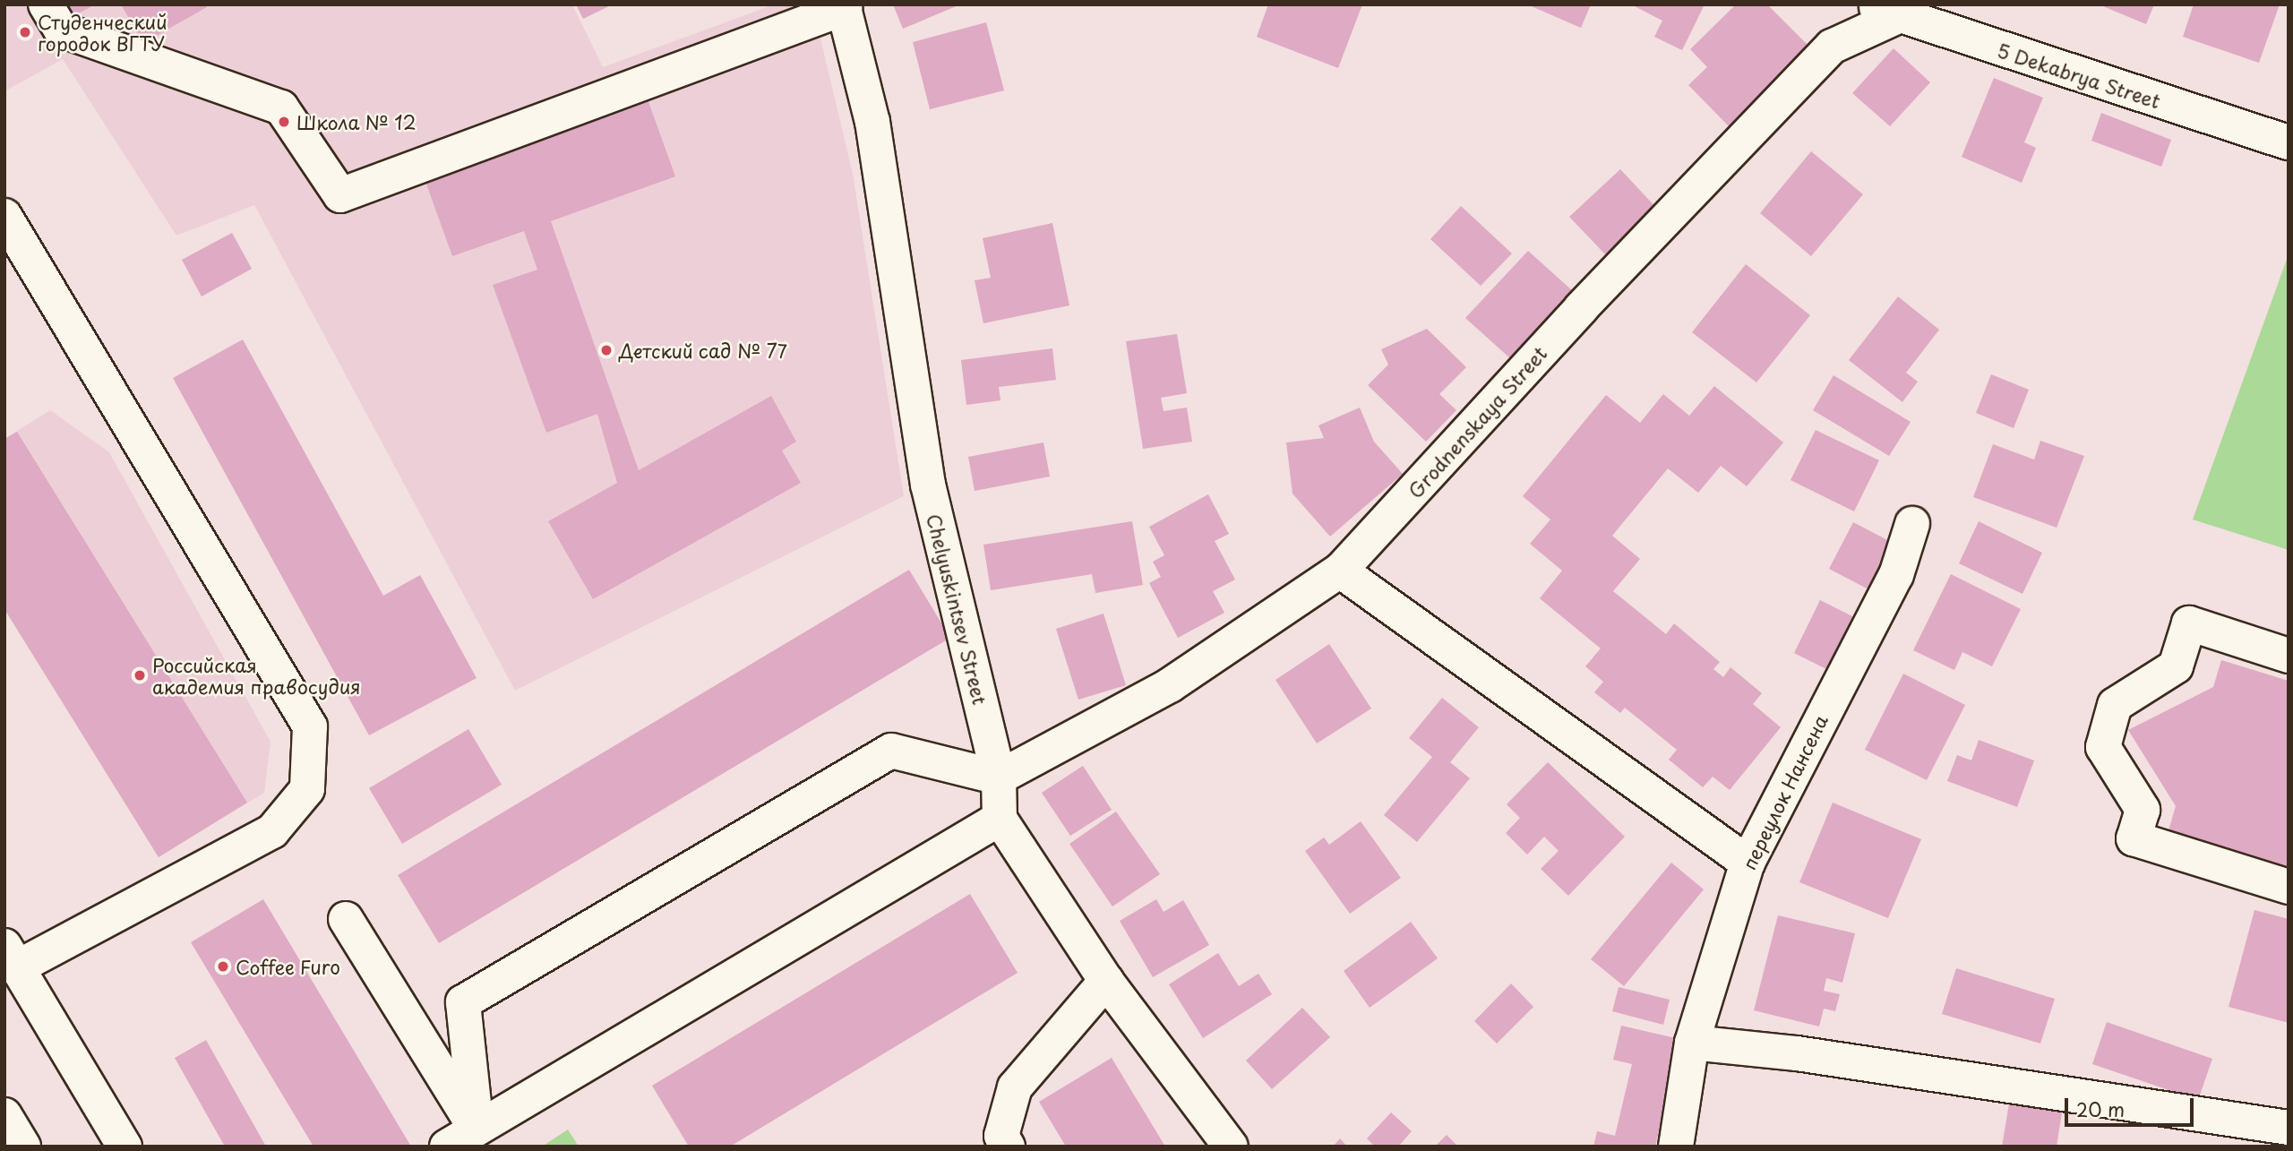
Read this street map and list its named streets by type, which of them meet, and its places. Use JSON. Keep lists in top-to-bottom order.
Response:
{
  "streets": {
    "street": [
      "5 Dekabrya Street",
      "Grodnenskaya Street",
      "Chelyuskintsev Street",
      "переулок Нансена"
    ]
  },
  "crossings": [
    ["5 Dekabrya Street", "Grodnenskaya Street"],
    ["Grodnenskaya Street", "Chelyuskintsev Street"]
  ],
  "places": [
    "Студенческий городок ВГТУ",
    "Школа № 12",
    "Детский сад № 77",
    "Российская академия правосудия",
    "Coffee Furo"
  ],
  "scale_bar": "20 m"
}
